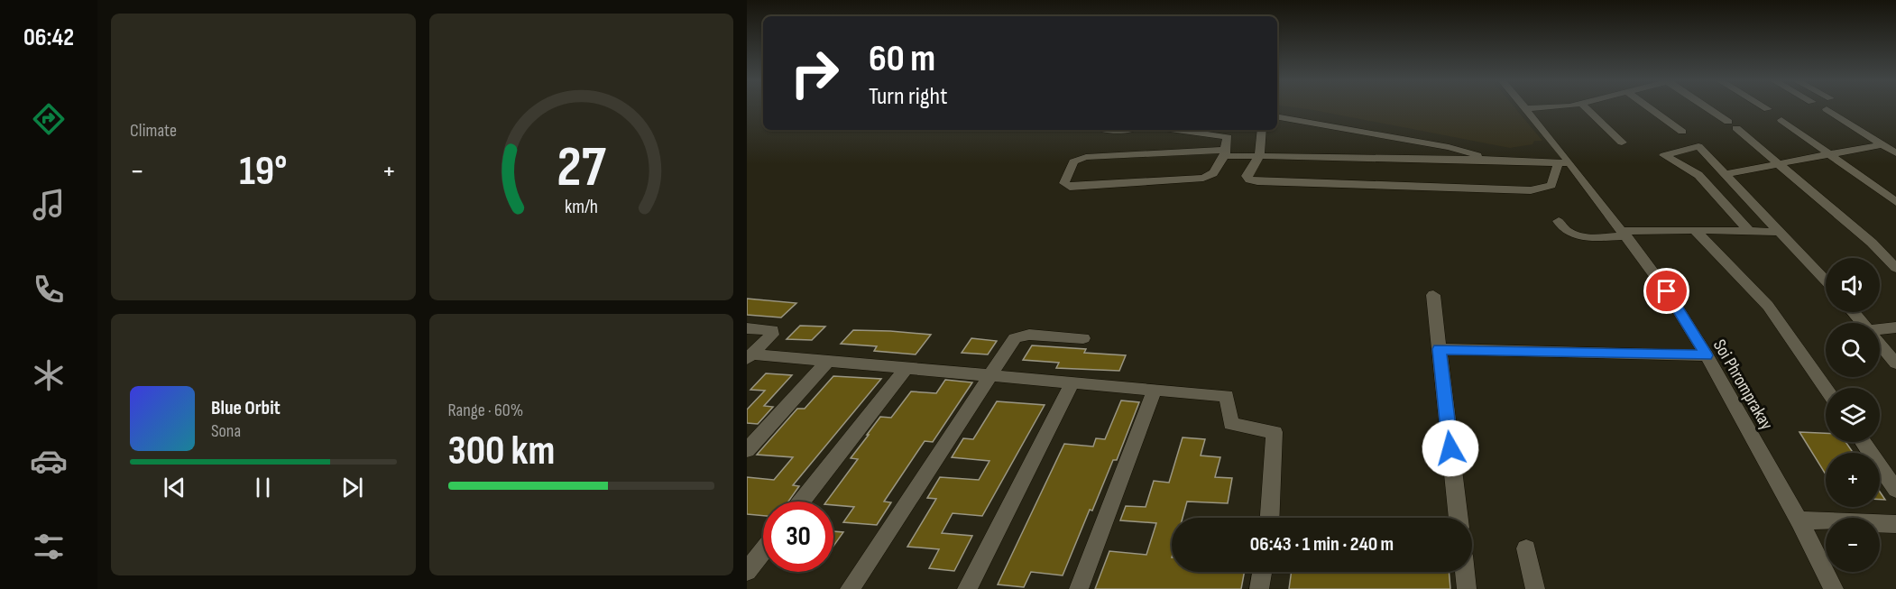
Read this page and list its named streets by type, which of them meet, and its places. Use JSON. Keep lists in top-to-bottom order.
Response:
{
  "streets": {
    "street": ["Soi Phromprakay"]
  },
  "page": {
    "tabs": "06:42",
    "tile": [
      "Climate",
      ["Range · 60%", "300 km"]
    ],
    "turn": ["60 m", "Turn right"],
    "heat": ["−", "19°", "+"],
    "map_buttons": ["+", "−"],
    "song": ["Blue Orbit", "Sona"],
    "limit": "30",
    "trip": "06:43 · 1 min · 240 m",
    "gauge": ["27", "km/h"]
  }
}
